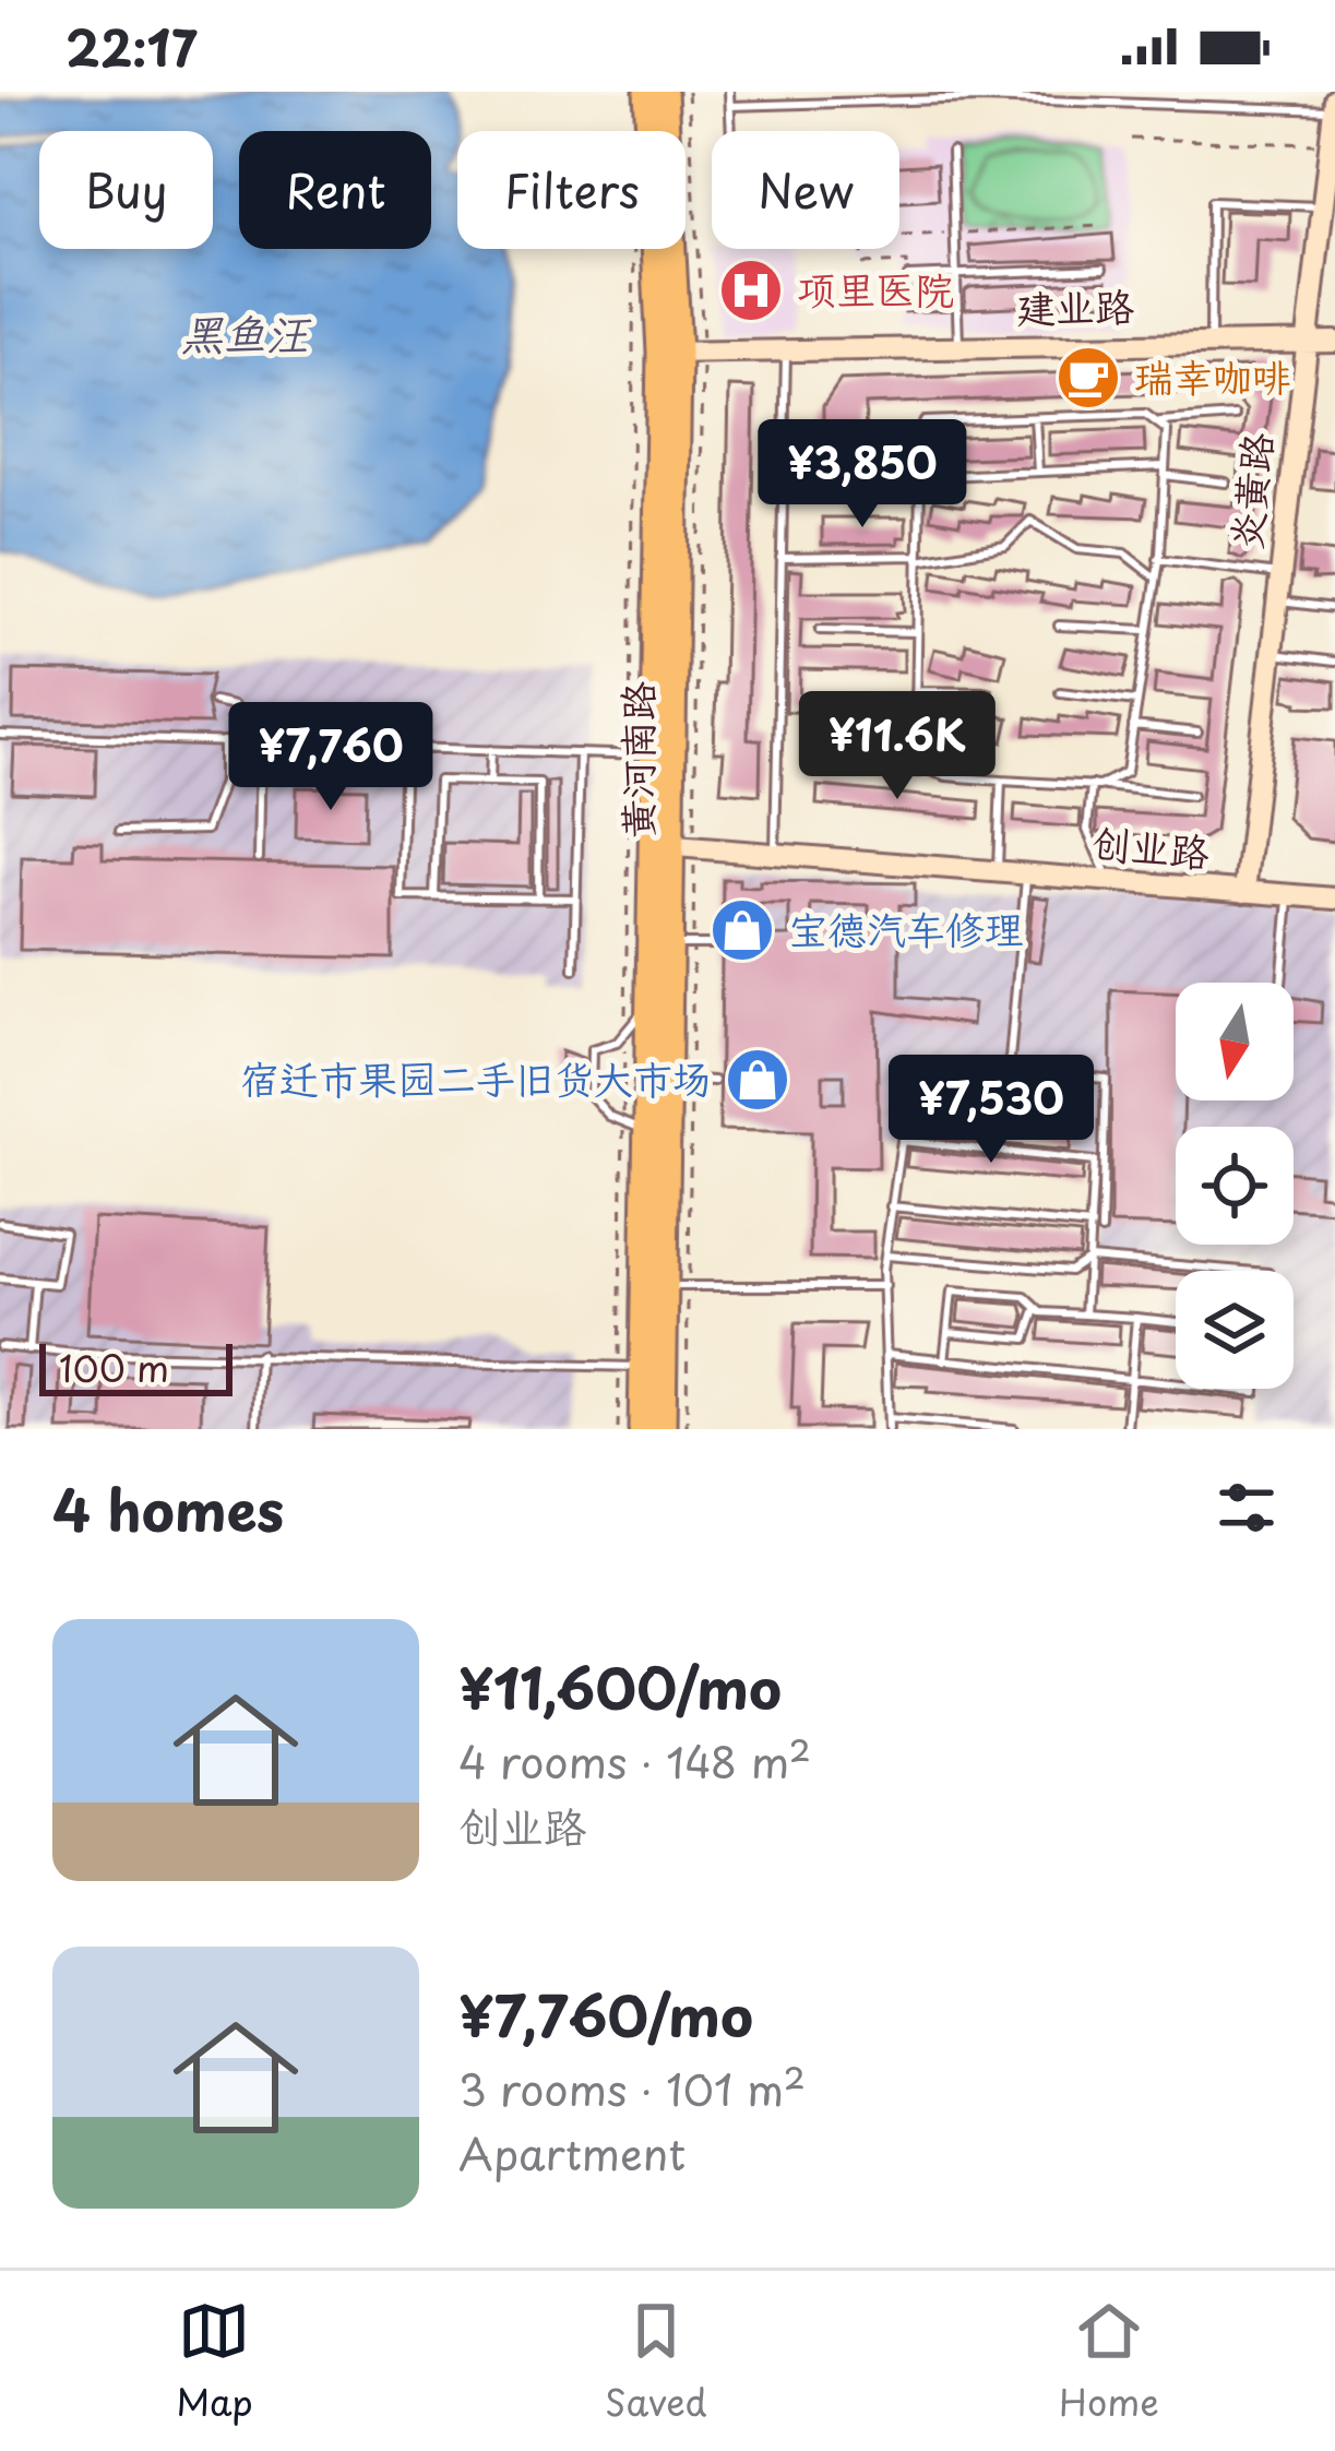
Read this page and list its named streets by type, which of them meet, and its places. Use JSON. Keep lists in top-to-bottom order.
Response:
{
  "streets": {
    "main road": ["黄河南路"],
    "street": ["建业路", "炎黄路", "创业路"]
  },
  "crossings": [
    ["建业路", "炎黄路"],
    ["建业路", "黄河南路"],
    ["炎黄路", "创业路"],
    ["黄河南路", "创业路"]
  ],
  "water": ["黑鱼汪"],
  "places": {
    "hospital": ["项里医院"],
    "cafe": ["瑞幸咖啡"],
    "shop": ["宝德汽车修理", "宿迁市果园二手旧货大市场"]
  },
  "scale_bar": "100 m",
  "north": "bottom",
  "page": {
    "status": "22:17",
    "chip": [
      "Buy",
      "Rent",
      "Filters",
      "New"
    ],
    "price": [
      "¥3,850",
      "¥11.6K",
      "¥7,760",
      "¥7,530"
    ],
    "scale": "100 m",
    "heading": "4 homes",
    "list": [
      {
        "name": "¥11,600/mo",
        "note": "4 rooms · 148 m² · 创业路"
      },
      {
        "name": "¥7,760/mo",
        "note": "3 rooms · 101 m² · Apartment"
      }
    ],
    "tabs": ["Map", "Saved", "Home"]
  }
}
